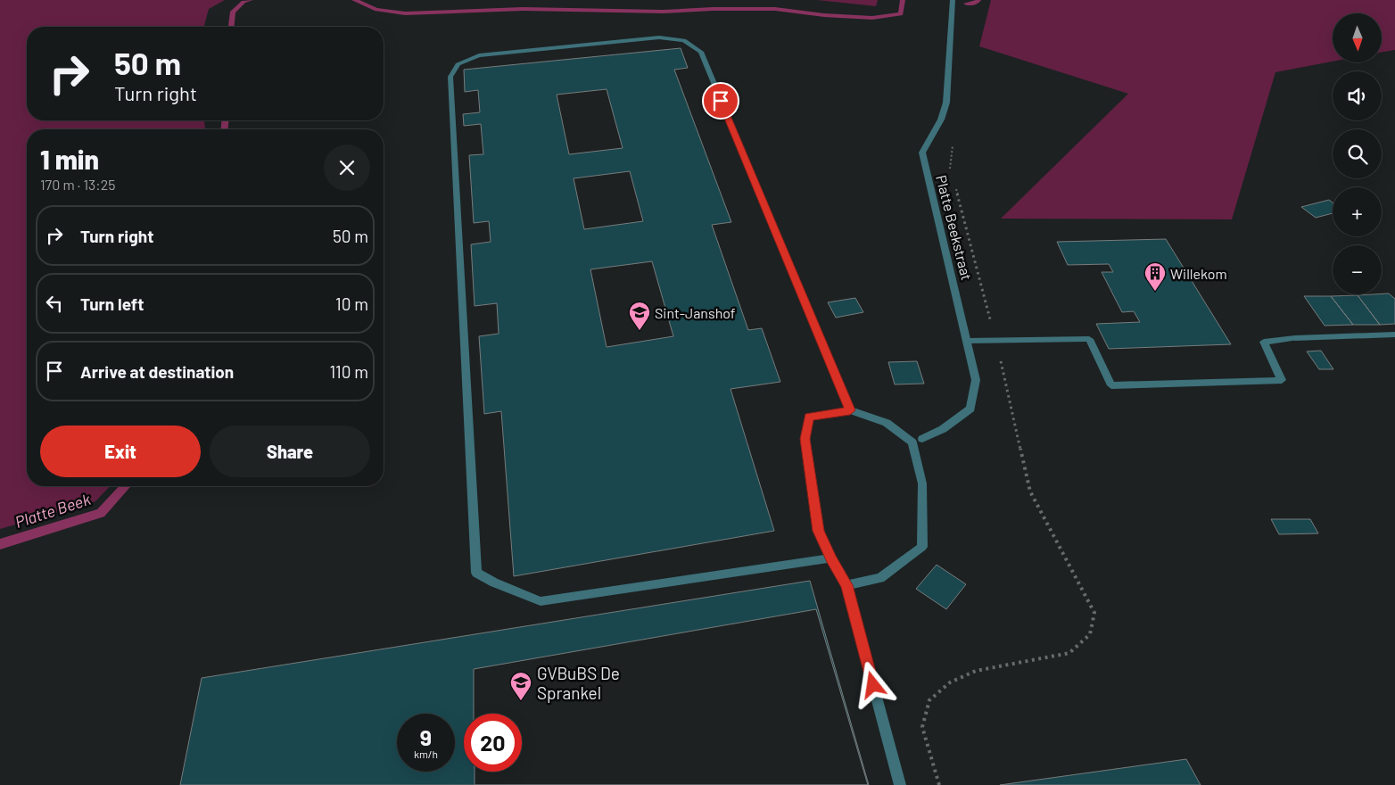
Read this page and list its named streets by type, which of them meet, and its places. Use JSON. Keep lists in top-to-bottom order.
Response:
{
  "streets": {
    "street": ["Platte Beekstraat"]
  },
  "water": ["Platte Beek"],
  "places": {
    "building": ["Willekom"],
    "school or university": ["Sint-Janshof", "GVBuBS De Sprankel"]
  },
  "north": "bottom",
  "page": {
    "map_buttons": ["+", "−"],
    "turn": ["50 m", "Turn right"],
    "heading": ["1 min", "170 m · 13:25"],
    "list": [
      {
        "name": "Turn right",
        "value": "50 m"
      },
      {
        "name": "Turn left",
        "value": "10 m"
      },
      {
        "name": "Arrive at destination",
        "value": "110 m"
      }
    ],
    "buttons": ["Exit", "Share"],
    "speed": "9 km/h",
    "limit": "20"
  }
}
